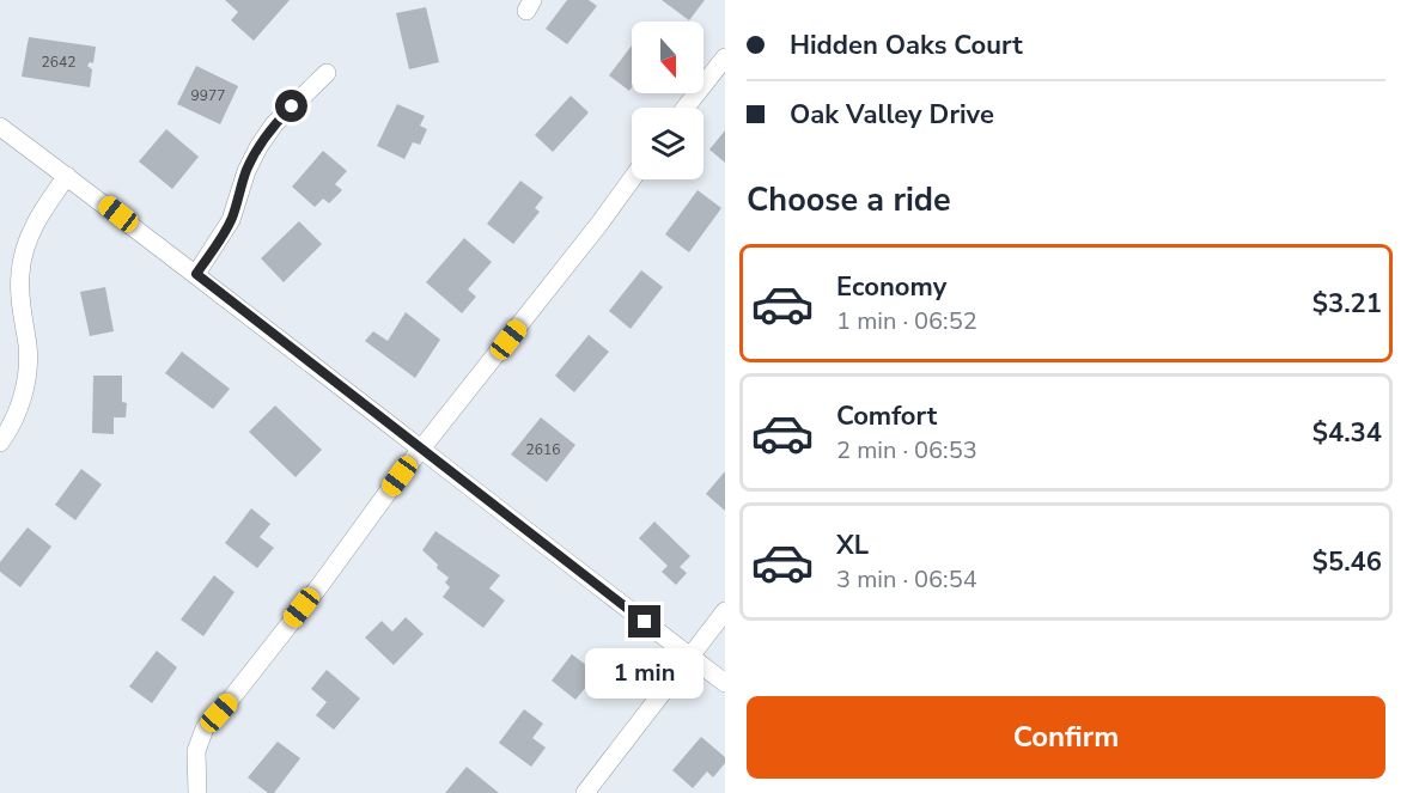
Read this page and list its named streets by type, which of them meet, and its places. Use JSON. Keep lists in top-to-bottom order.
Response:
{
  "house_numbers": ["2642", "9977", "2616"],
  "north": "bottom",
  "page": {
    "banner": ["Hidden Oaks Court", "Oak Valley Drive"],
    "heading": "Choose a ride",
    "list": [
      {
        "name": "Economy",
        "note": "1 min · 06:52",
        "value": "$3.21"
      },
      {
        "name": "Comfort",
        "note": "2 min · 06:53",
        "value": "$4.34"
      },
      {
        "name": "XL",
        "note": "3 min · 06:54",
        "value": "$5.46"
      }
    ],
    "bubble": "1 min",
    "buttons": "Confirm"
  }
}
